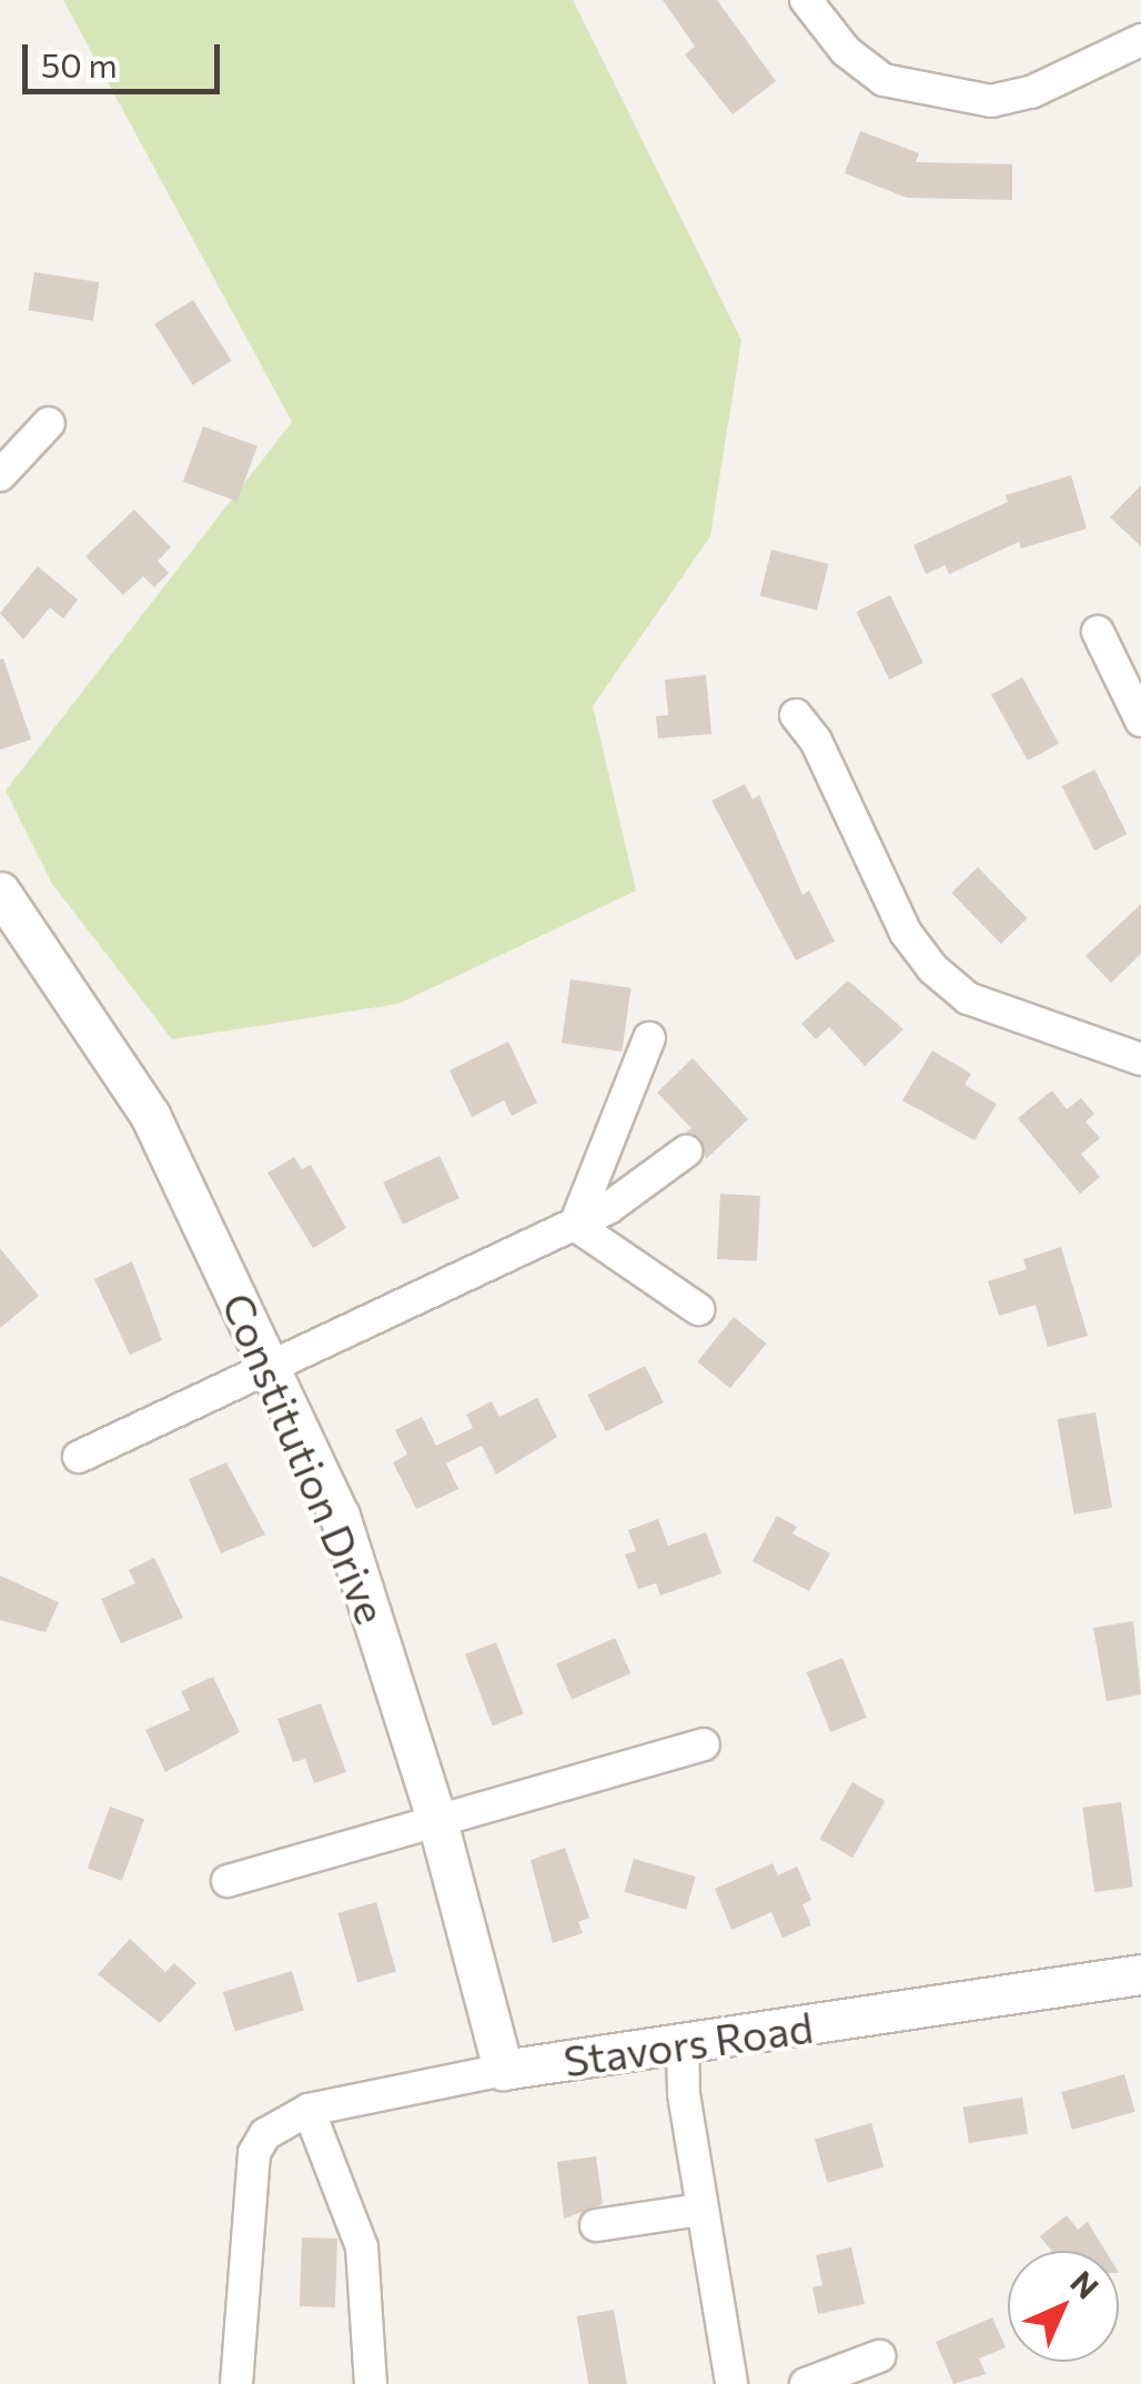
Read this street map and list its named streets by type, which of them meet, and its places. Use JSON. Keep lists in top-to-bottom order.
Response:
{
  "streets": {
    "street": ["Constitution Drive", "Stavors Road"]
  },
  "crossings": [
    ["Constitution Drive", "Stavors Road"]
  ],
  "scale_bar": "50 m",
  "north": "top right"
}
